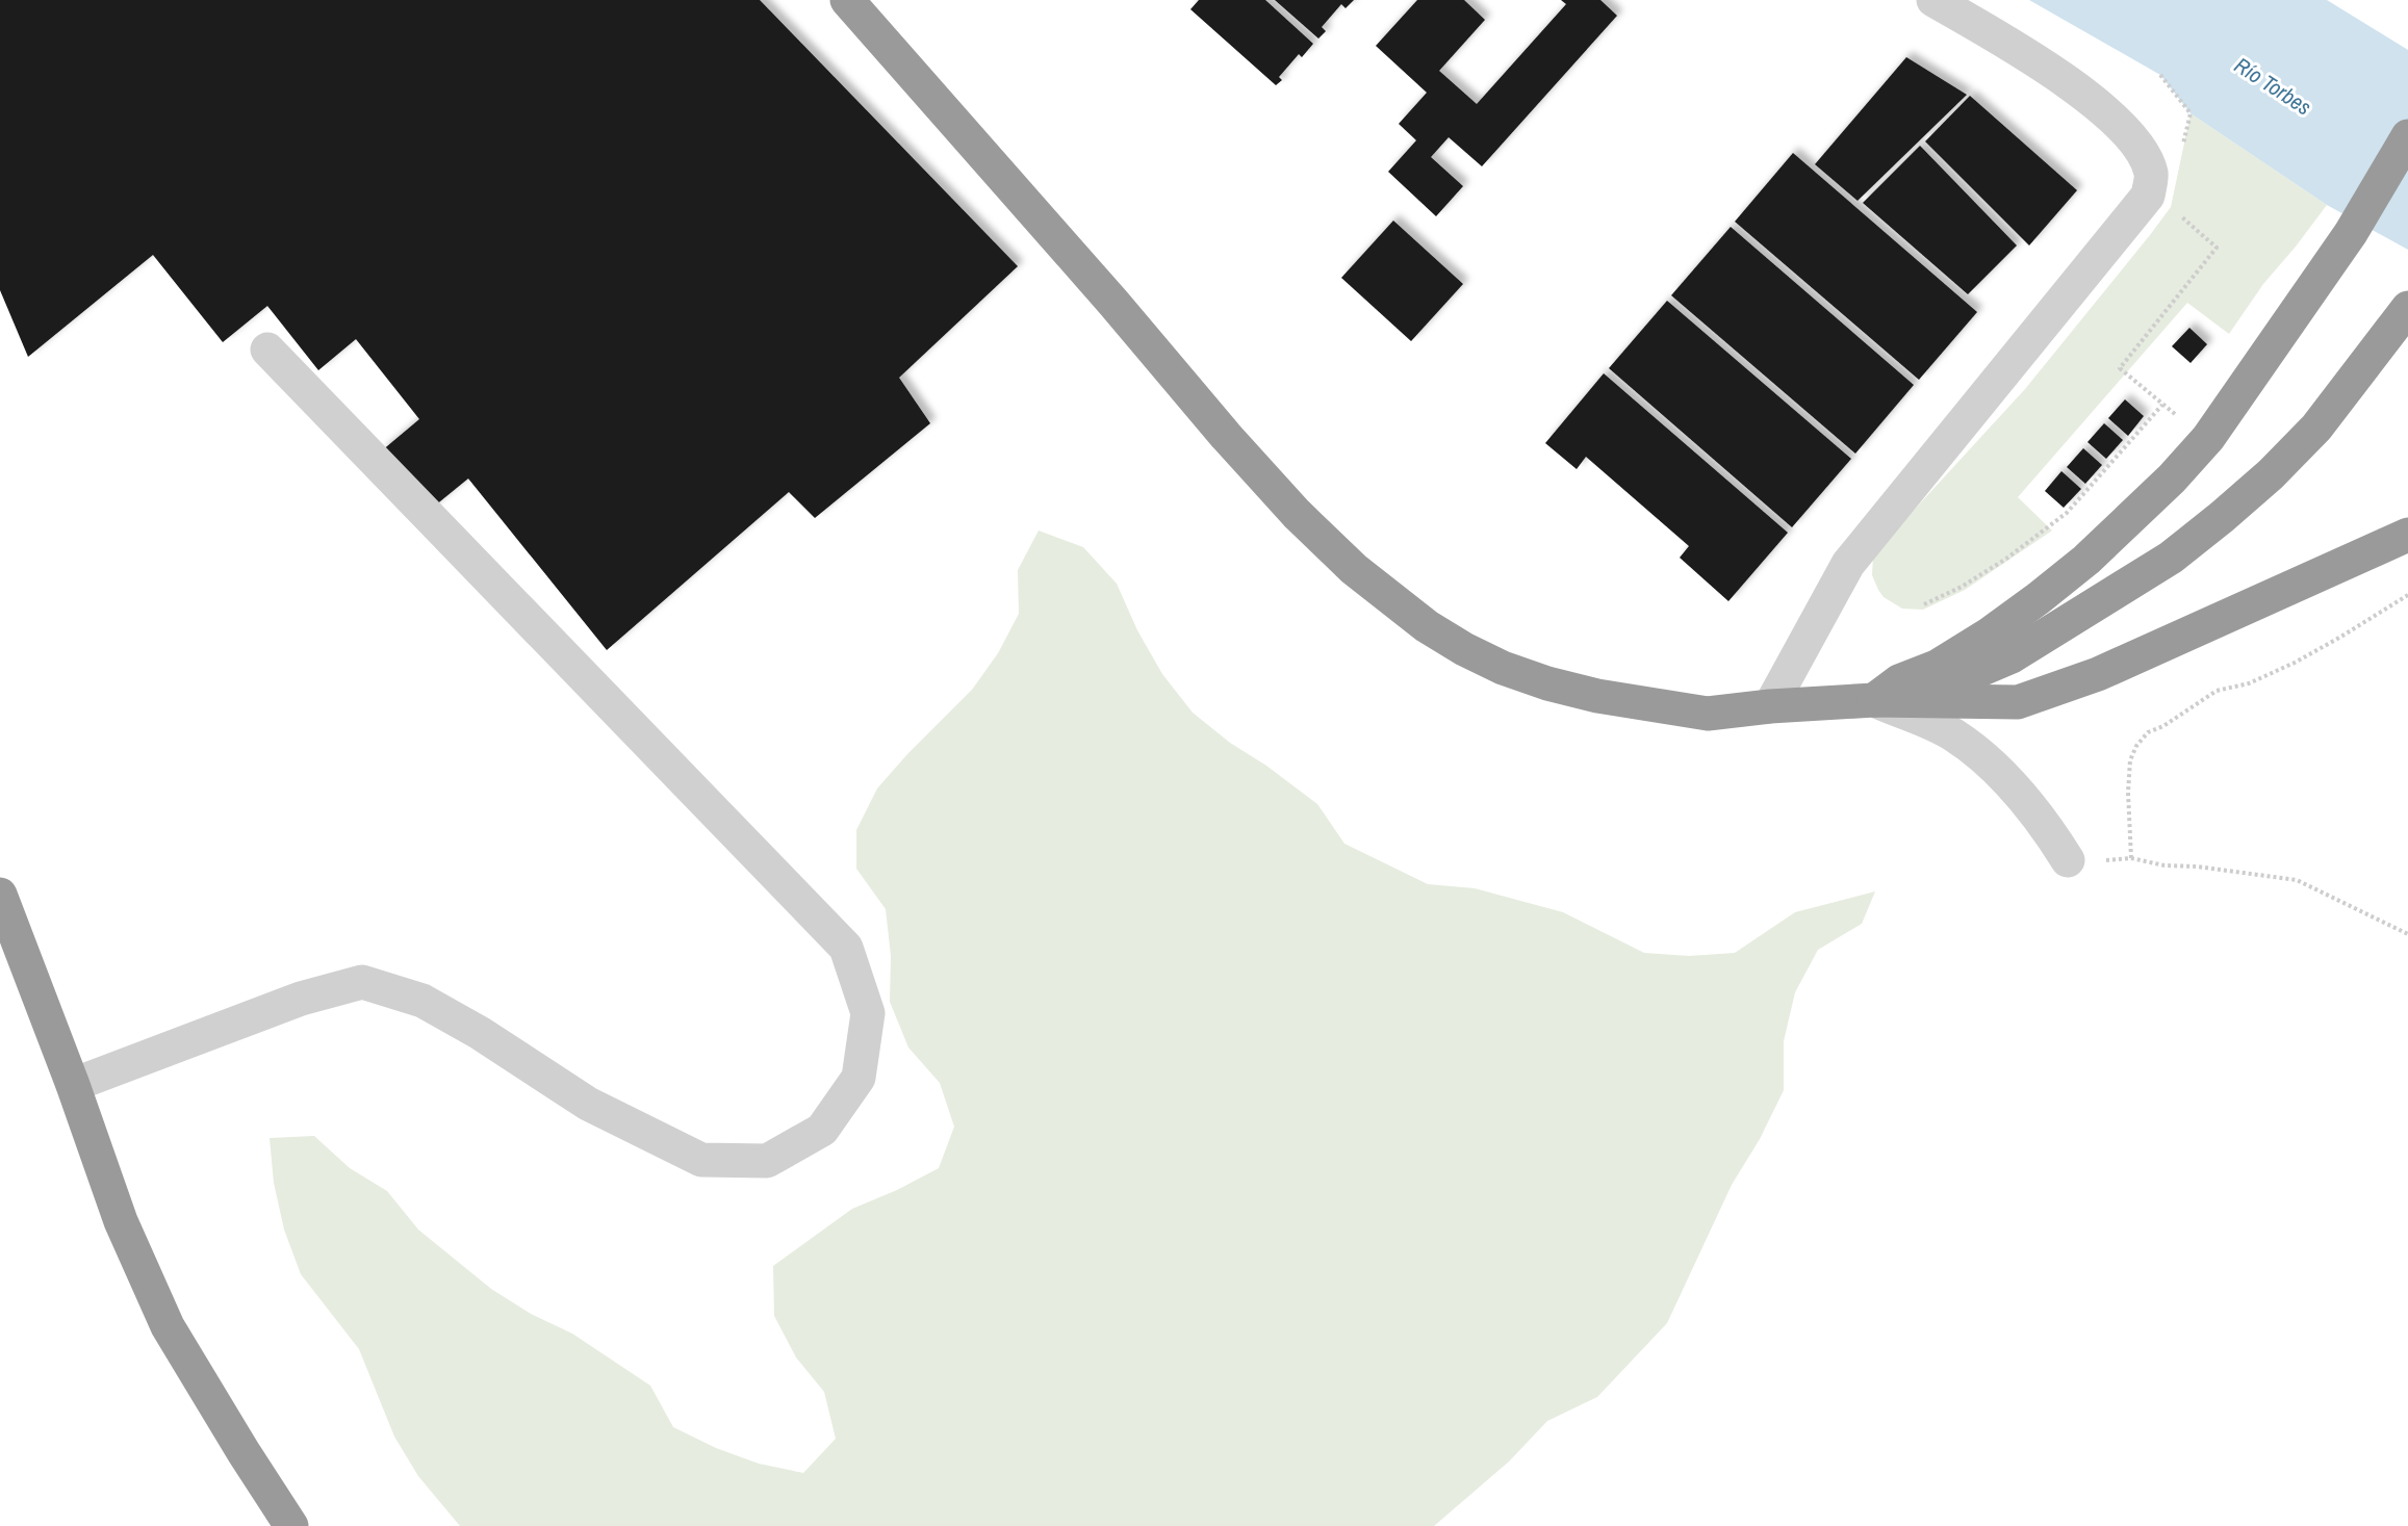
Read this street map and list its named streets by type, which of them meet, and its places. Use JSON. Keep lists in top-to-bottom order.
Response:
{
  "water": ["Río Torbes"]
}
